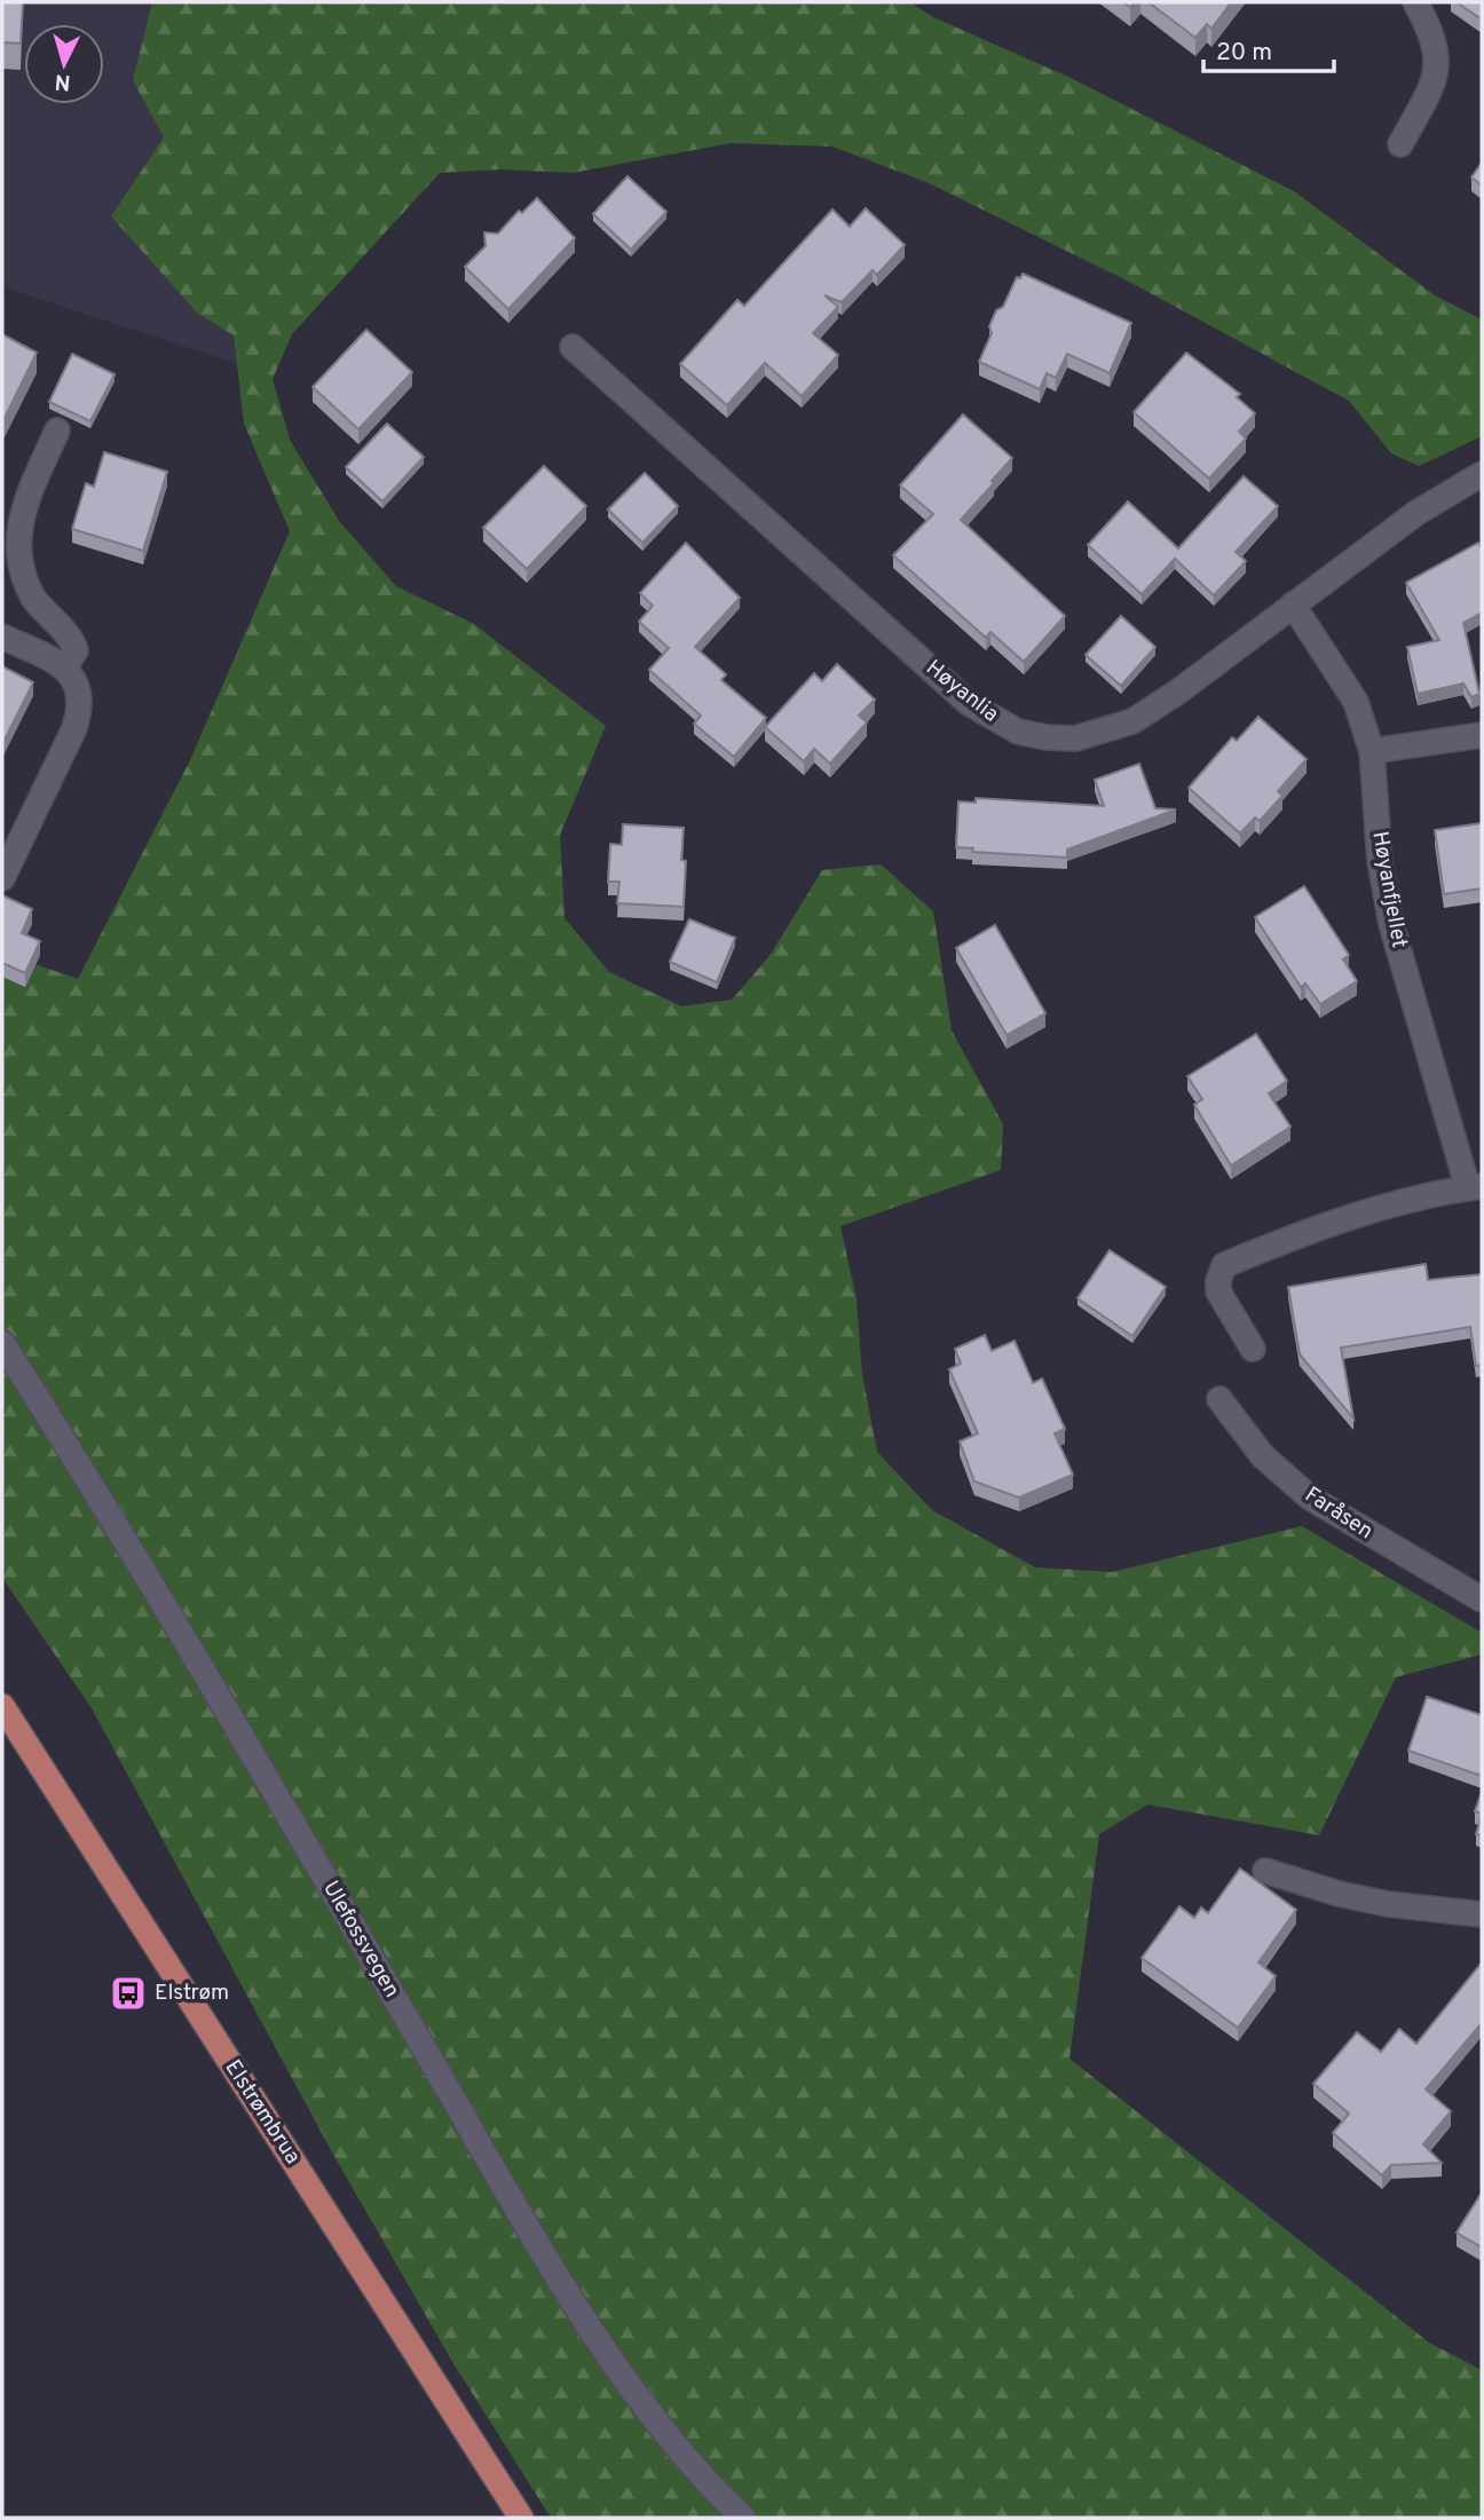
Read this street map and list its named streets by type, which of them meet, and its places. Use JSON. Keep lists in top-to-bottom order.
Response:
{
  "streets": {
    "main road": ["Elstrømbrua"],
    "street": [
      "Høyanlia",
      "Høyanfjellet",
      "Faråsen",
      "Ulefossvegen"
    ]
  },
  "crossings": [
    ["Høyanlia", "Høyanfjellet"]
  ],
  "places": {
    "bus stop": ["Elstrøm"]
  },
  "scale_bar": "20 m",
  "north": "bottom"
}
